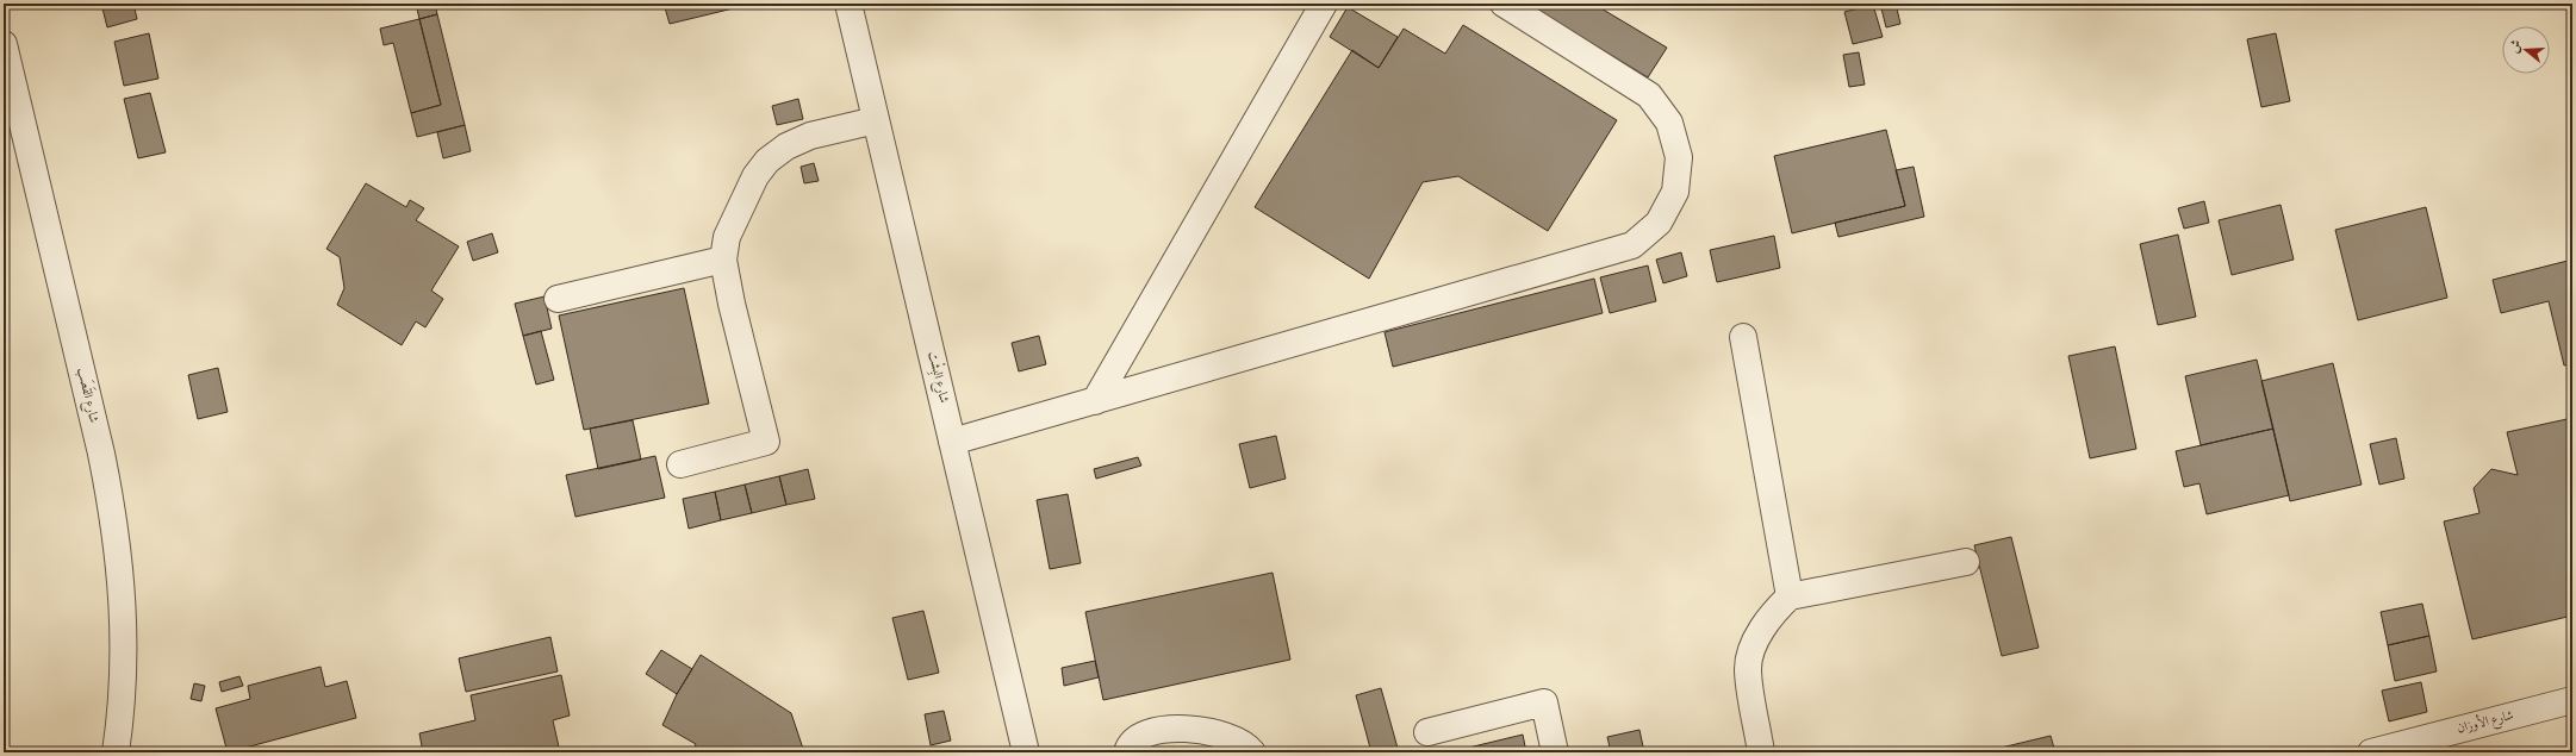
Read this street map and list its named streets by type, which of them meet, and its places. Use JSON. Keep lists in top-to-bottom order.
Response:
{
  "streets": {
    "street": ["شارع البِشْت", "شارع القَصَب", "شارع الأوزان"]
  },
  "north": "left"
}
